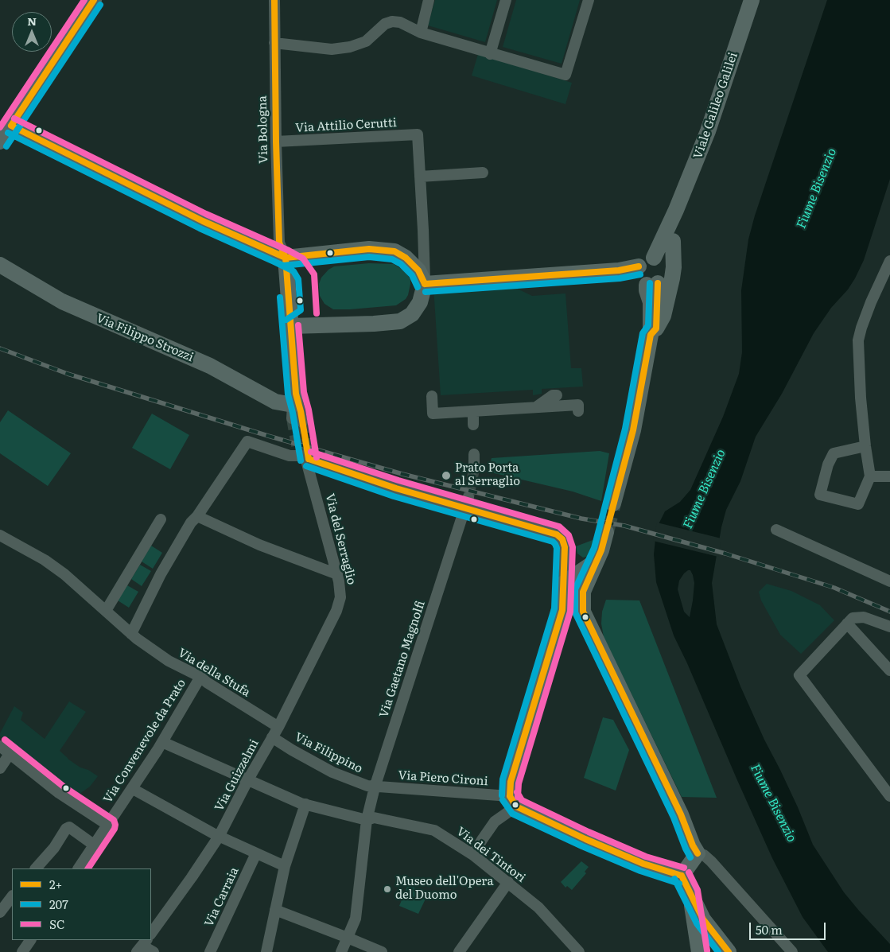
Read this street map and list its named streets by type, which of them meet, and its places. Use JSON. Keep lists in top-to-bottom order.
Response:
{
  "streets": {
    "street": [
      "Viale Galileo Galilei",
      "Via Attilio Cerutti",
      "Via Bologna",
      "Via Filippo Strozzi",
      "Via del Serraglio",
      "Via Gaetano Magnolfi",
      "Via della Stufa",
      "Via Convenevole da Prato",
      "Via Filippino",
      "Via Guizzelmi",
      "Via Piero Cironi",
      "Via dei Tintori",
      "Via Carraia"
    ]
  },
  "crossings": [
    ["Via Attilio Cerutti", "Via Bologna"],
    ["Via del Serraglio", "Via della Stufa"],
    ["Via del Serraglio", "Via Guizzelmi"],
    ["Via Gaetano Magnolfi", "Via Filippino"],
    ["Via Gaetano Magnolfi", "Via Piero Cironi"],
    ["Via Gaetano Magnolfi", "Via dei Tintori"],
    ["Via della Stufa", "Via Convenevole da Prato"],
    ["Via della Stufa", "Via Guizzelmi"],
    ["Via Convenevole da Prato", "Via dei Tintori"],
    ["Via Filippino", "Via Guizzelmi"],
    ["Via Filippino", "Via Piero Cironi"],
    ["Via Guizzelmi", "Via dei Tintori"]
  ],
  "water": ["Fiume Bisenzio"],
  "places": ["Prato Porta al Serraglio", "Museo dell'Opera del Duomo"],
  "lines": ["transit line 2+", "transit line SC", "transit line 207"],
  "legend": ["2+", "207", "SC"],
  "scale_bar": "50 m",
  "north": "top"
}
